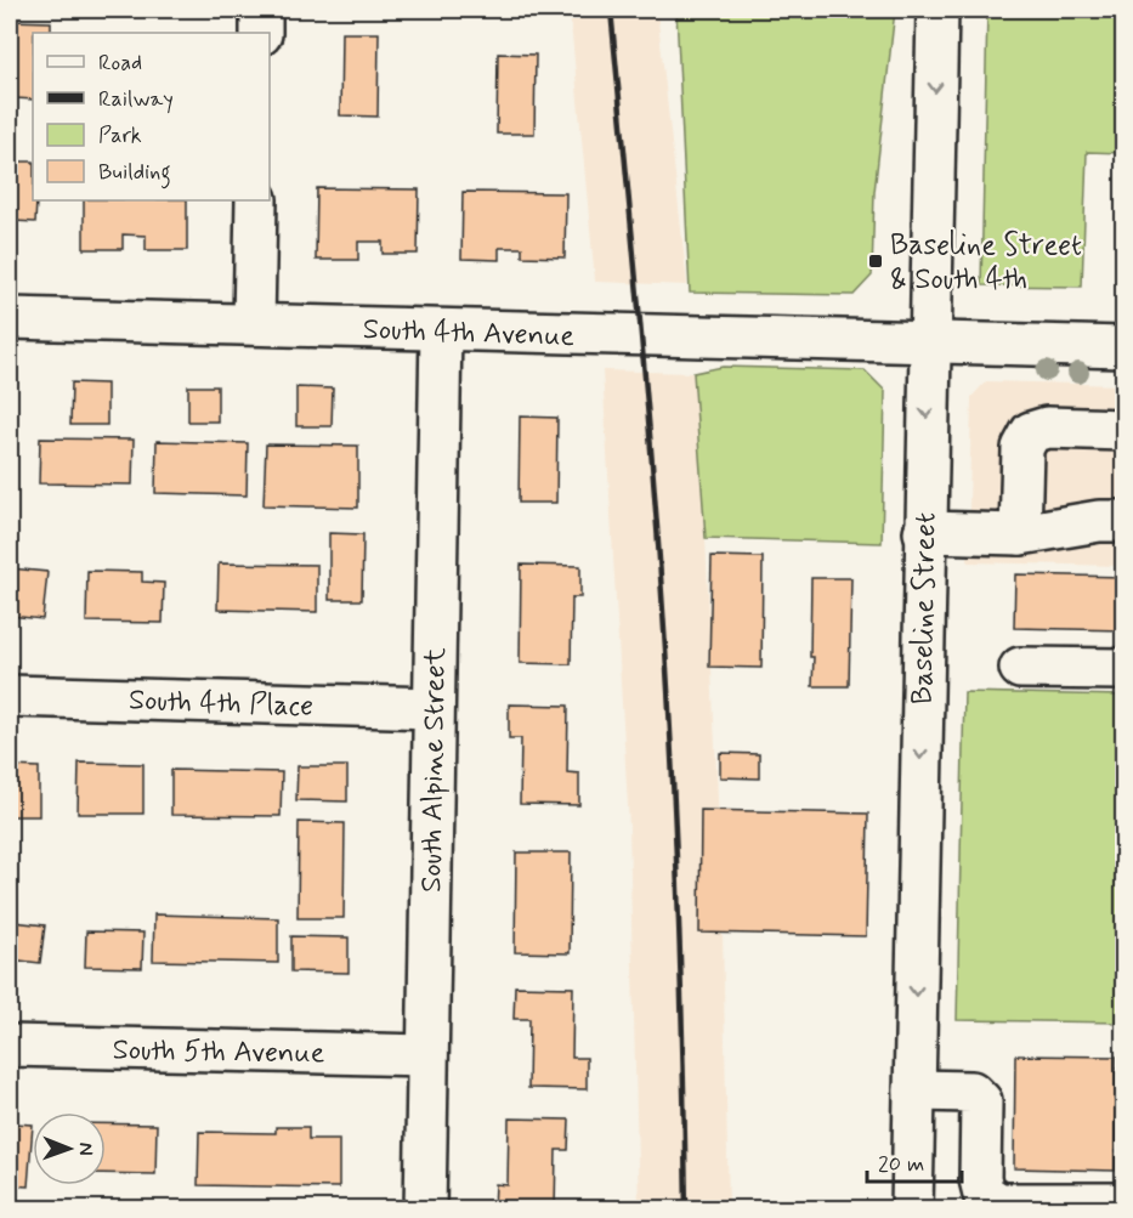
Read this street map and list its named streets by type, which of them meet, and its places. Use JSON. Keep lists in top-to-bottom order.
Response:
{
  "streets": {
    "main road": [
      "South 4th Avenue",
      "Baseline Street",
      "South 4th Place",
      "South Alpine Street",
      "South 5th Avenue"
    ]
  },
  "crossings": [
    ["South 4th Avenue", "Baseline Street"],
    ["South 4th Avenue", "South Alpine Street"],
    ["South 4th Place", "South Alpine Street"],
    ["South Alpine Street", "South 5th Avenue"]
  ],
  "one_way": ["Baseline Street"],
  "places": {
    "transit": ["Baseline Street & South 4th"]
  },
  "legend": [
    "Road",
    "Railway",
    "Park",
    "Building"
  ],
  "scale_bar": "20 m",
  "north": "right"
}
